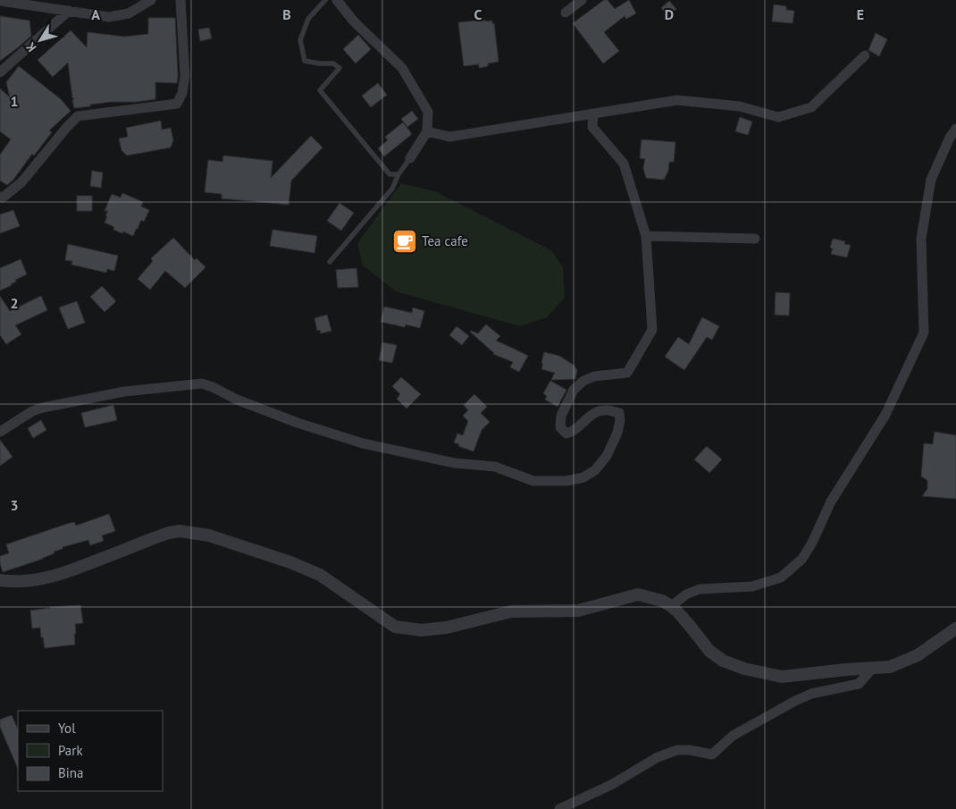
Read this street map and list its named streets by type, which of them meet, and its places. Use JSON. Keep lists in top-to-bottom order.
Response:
{
  "places": {
    "cafe": ["Tea cafe"]
  },
  "legend": ["Yol", "Park", "Bina"],
  "north": "bottom left",
  "grid": {
    "columns": [
      "A",
      "B",
      "C",
      "D",
      "E"
    ],
    "rows": ["1", "2", "3"]
  }
}
